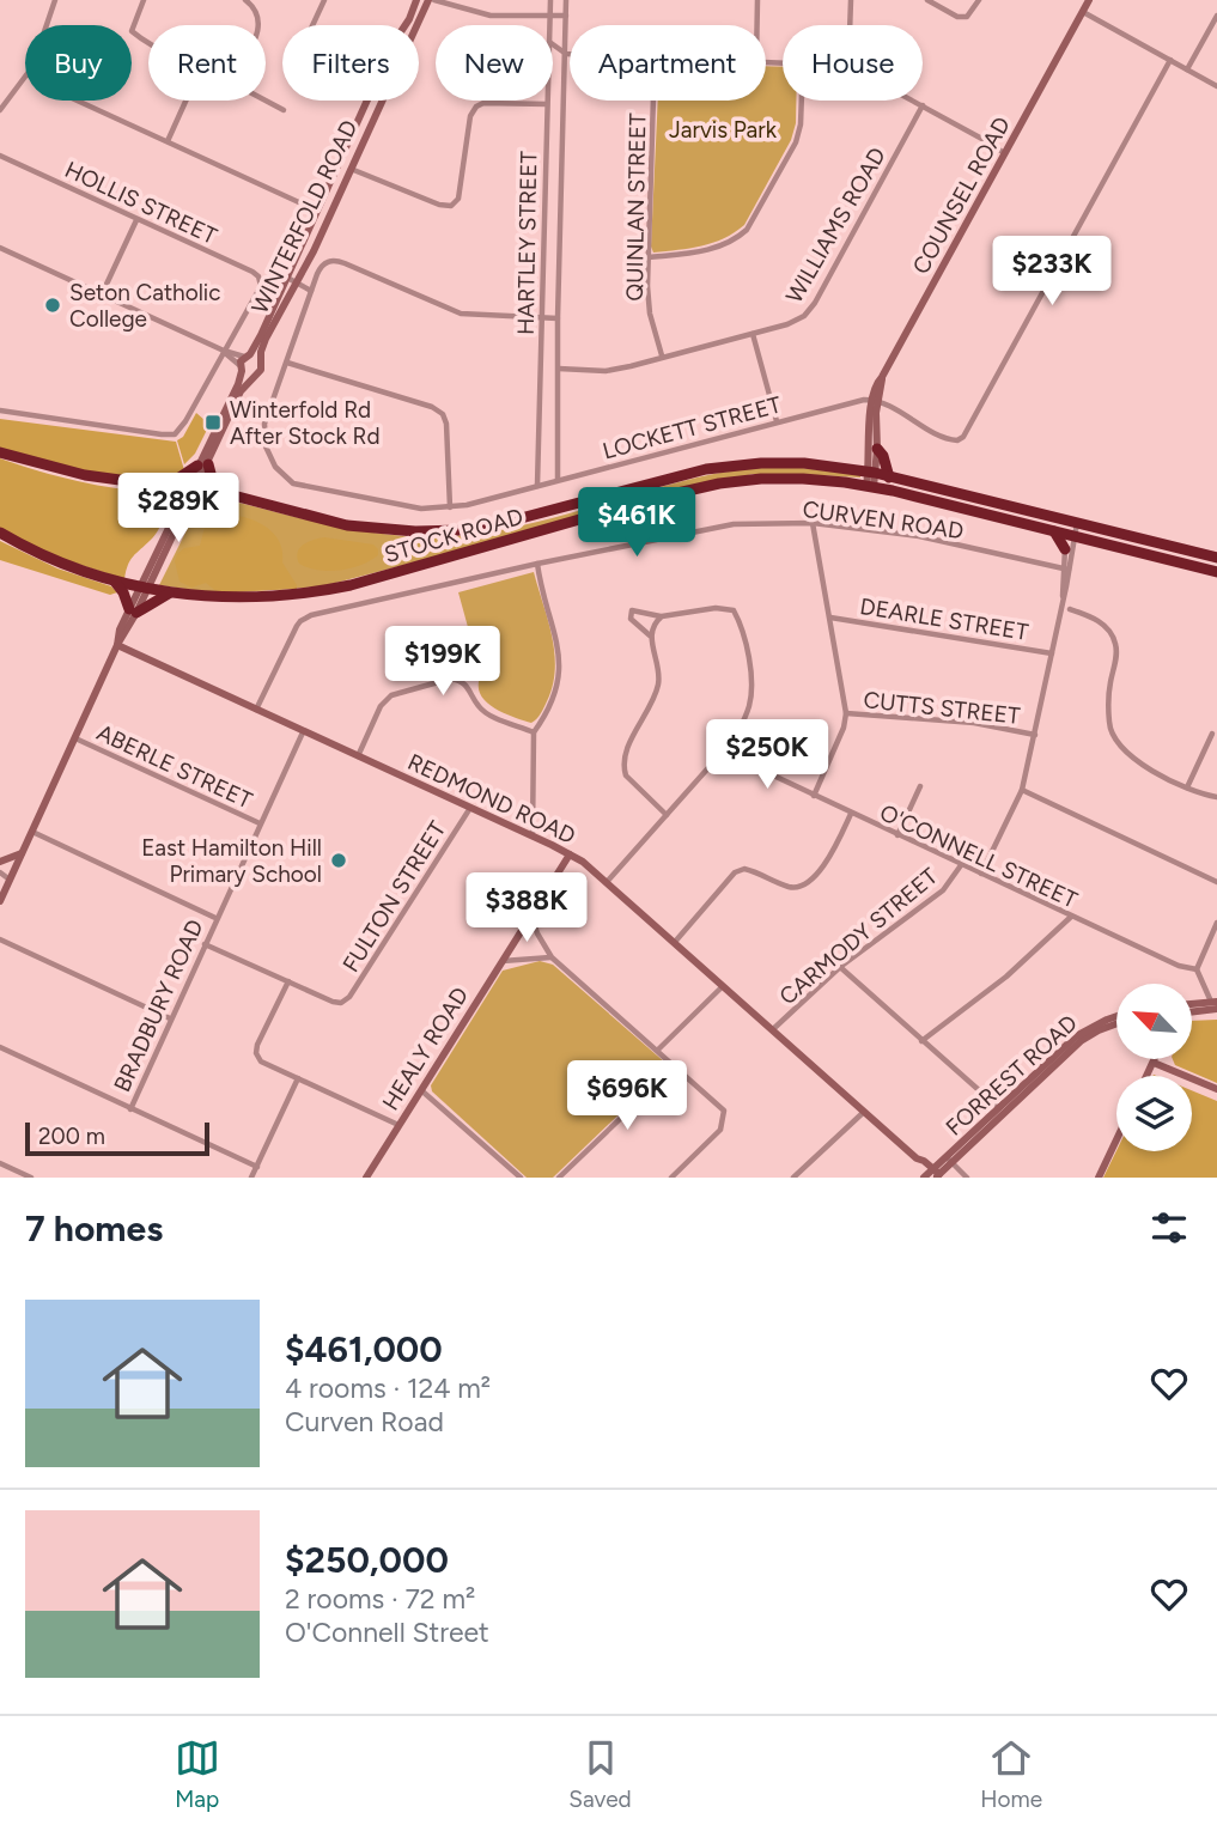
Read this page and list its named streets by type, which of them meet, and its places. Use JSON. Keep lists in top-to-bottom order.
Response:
{
  "streets": {
    "highway": ["STOCK ROAD"],
    "street": [
      "COUNSEL ROAD",
      "HOLLIS STREET",
      "QUINLAN STREET",
      "WINTERFOLD ROAD",
      "WILLIAMS ROAD",
      "HARTLEY STREET",
      "LOCKETT STREET",
      "CURVEN ROAD",
      "DEARLE STREET",
      "CUTTS STREET",
      "ABERLE STREET",
      "REDMOND ROAD",
      "O'CONNELL STREET",
      "FULTON STREET",
      "CARMODY STREET",
      "BRADBURY ROAD",
      "HEALY ROAD",
      "FORREST ROAD"
    ]
  },
  "crossings": [
    ["COUNSEL ROAD", "LOCKETT STREET"],
    ["COUNSEL ROAD", "STOCK ROAD"],
    ["QUINLAN STREET", "WILLIAMS ROAD"],
    ["WINTERFOLD ROAD", "STOCK ROAD"],
    ["WINTERFOLD ROAD", "ABERLE STREET"],
    ["WINTERFOLD ROAD", "REDMOND ROAD"],
    ["WILLIAMS ROAD", "HARTLEY STREET"],
    ["HARTLEY STREET", "LOCKETT STREET"],
    ["CURVEN ROAD", "REDMOND ROAD"],
    ["ABERLE STREET", "BRADBURY ROAD"],
    ["REDMOND ROAD", "FULTON STREET"],
    ["REDMOND ROAD", "CARMODY STREET"],
    ["REDMOND ROAD", "BRADBURY ROAD"],
    ["REDMOND ROAD", "HEALY ROAD"],
    ["REDMOND ROAD", "FORREST ROAD"],
    ["O'CONNELL STREET", "CARMODY STREET"],
    ["FULTON STREET", "BRADBURY ROAD"]
  ],
  "parks": ["Jarvis Park"],
  "places": {
    "other": ["Seton Catholic College", "East Hamilton Hill Primary School"],
    "transit": ["Winterfold Rd After Stock Rd"]
  },
  "scale_bar": "200 m",
  "north": "top left",
  "page": {
    "chip": [
      "Buy",
      "Rent",
      "Filters",
      "New",
      "Apartment",
      "House"
    ],
    "price": [
      "$233K",
      "$289K",
      "$461K",
      "$199K",
      "$250K",
      "$388K",
      "$696K"
    ],
    "scale": "200 m",
    "heading": "7 homes",
    "list": [
      {
        "name": "$461,000",
        "note": "4 rooms · 124 m² · Curven Road"
      },
      {
        "name": "$250,000",
        "note": "2 rooms · 72 m² · O'Connell Street"
      }
    ],
    "tabs": ["Map", "Saved", "Home"]
  }
}
